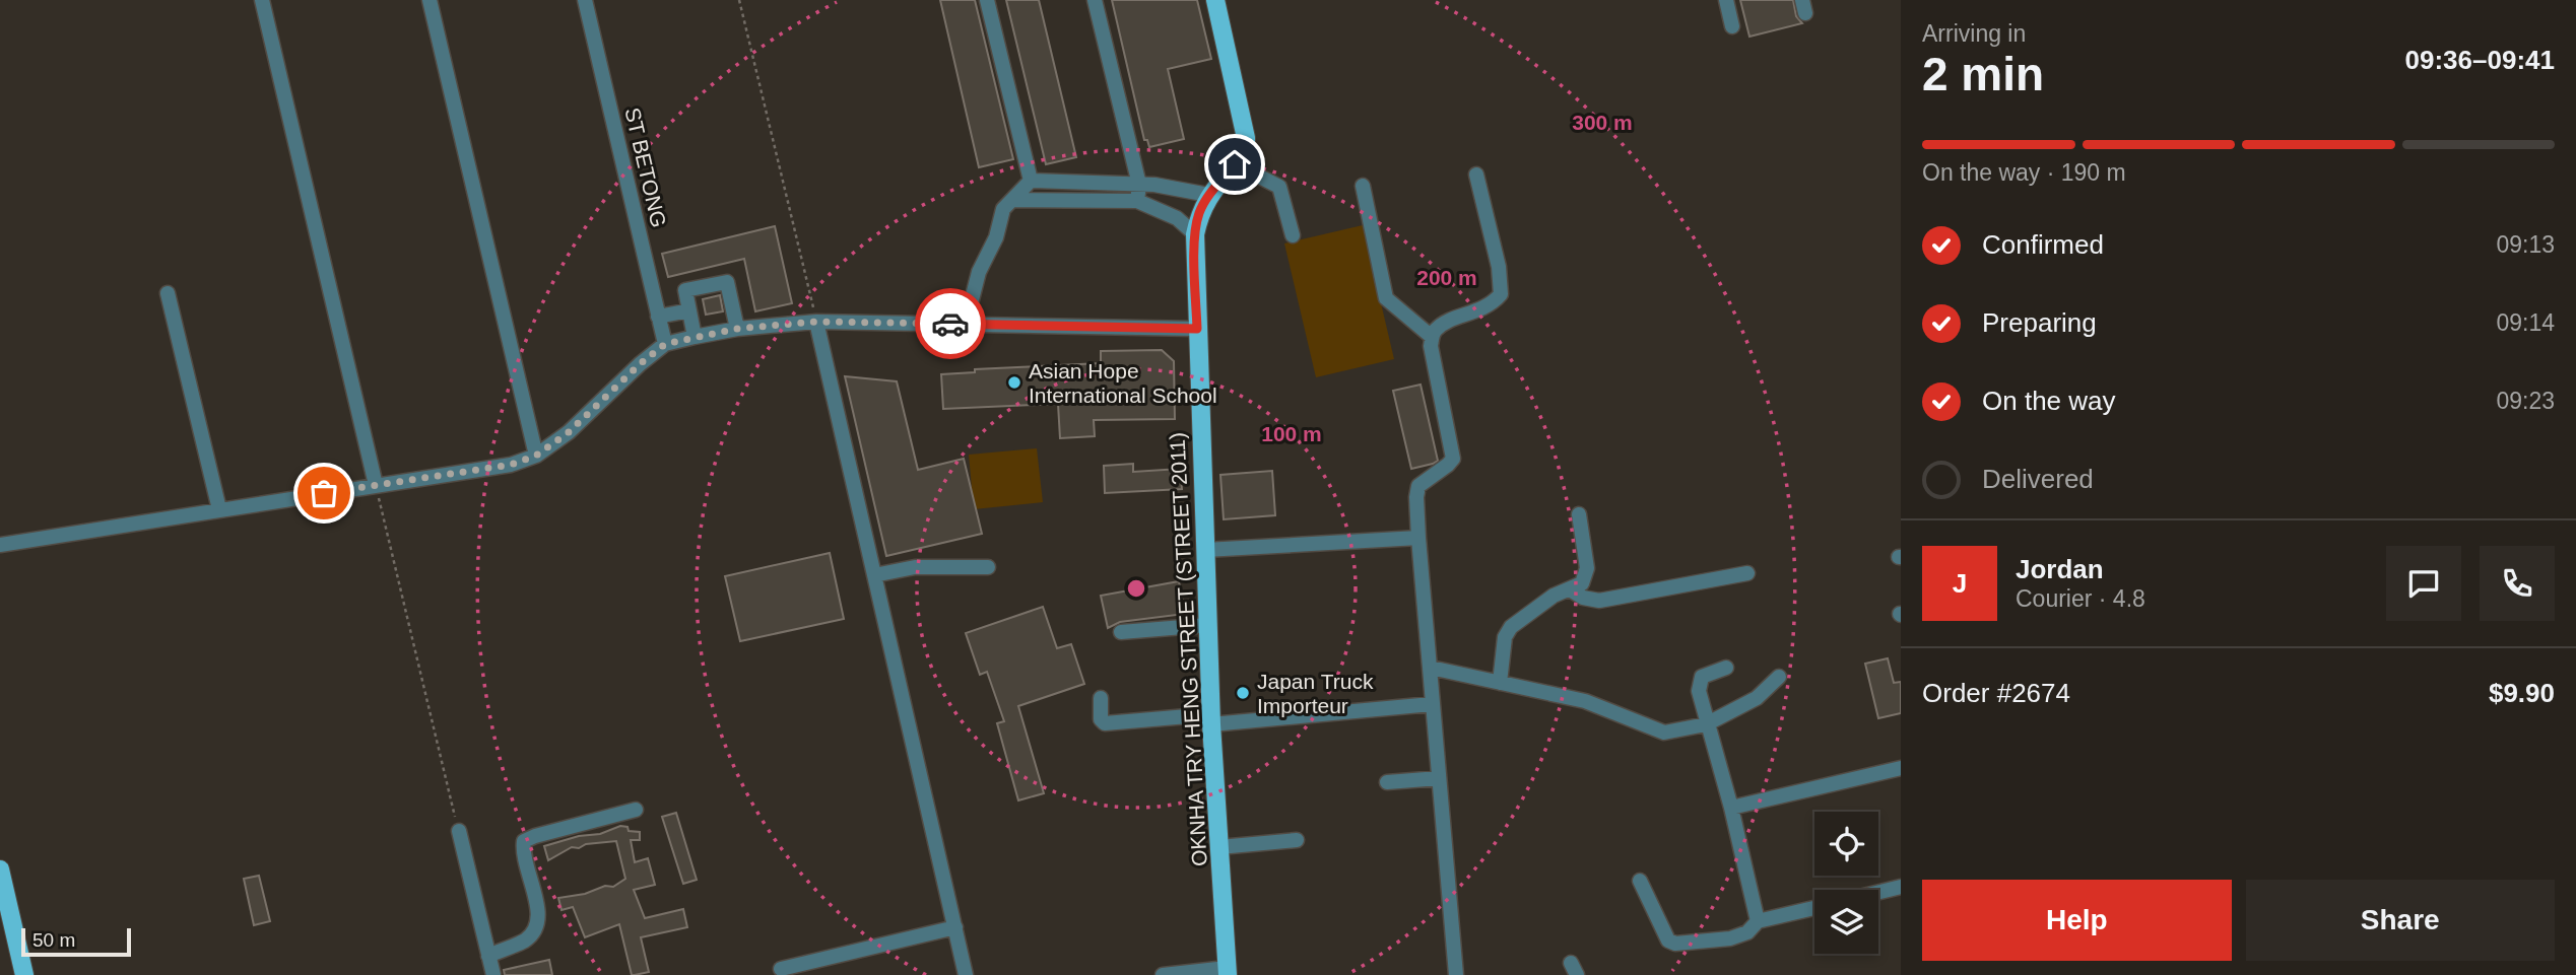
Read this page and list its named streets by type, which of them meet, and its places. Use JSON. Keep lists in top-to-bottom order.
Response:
{
  "streets": {
    "main road": ["OKNHA TRY HENG STREET (STREET 2011)"],
    "street": ["ST BETONG"]
  },
  "places": ["Asian Hope International School", "Japan Truck Importeur"],
  "scale_bar": "50 m",
  "page": {
    "heading": ["2 min", "Arriving in", "09:36–09:41"],
    "panel": [
      "Jordan",
      "Courier · 4.8",
      "Order #2674",
      "$9.90"
    ],
    "bar": "On the way · 190 m",
    "list": [
      ["Confirmed", "09:13"],
      ["Preparing", "09:14"],
      ["On the way", "09:23"],
      "Delivered"
    ],
    "round": "J",
    "buttons": ["Help", "Share"],
    "scale": "50 m"
  },
  "rings": ["300 m", "200 m", "100 m"]
}
